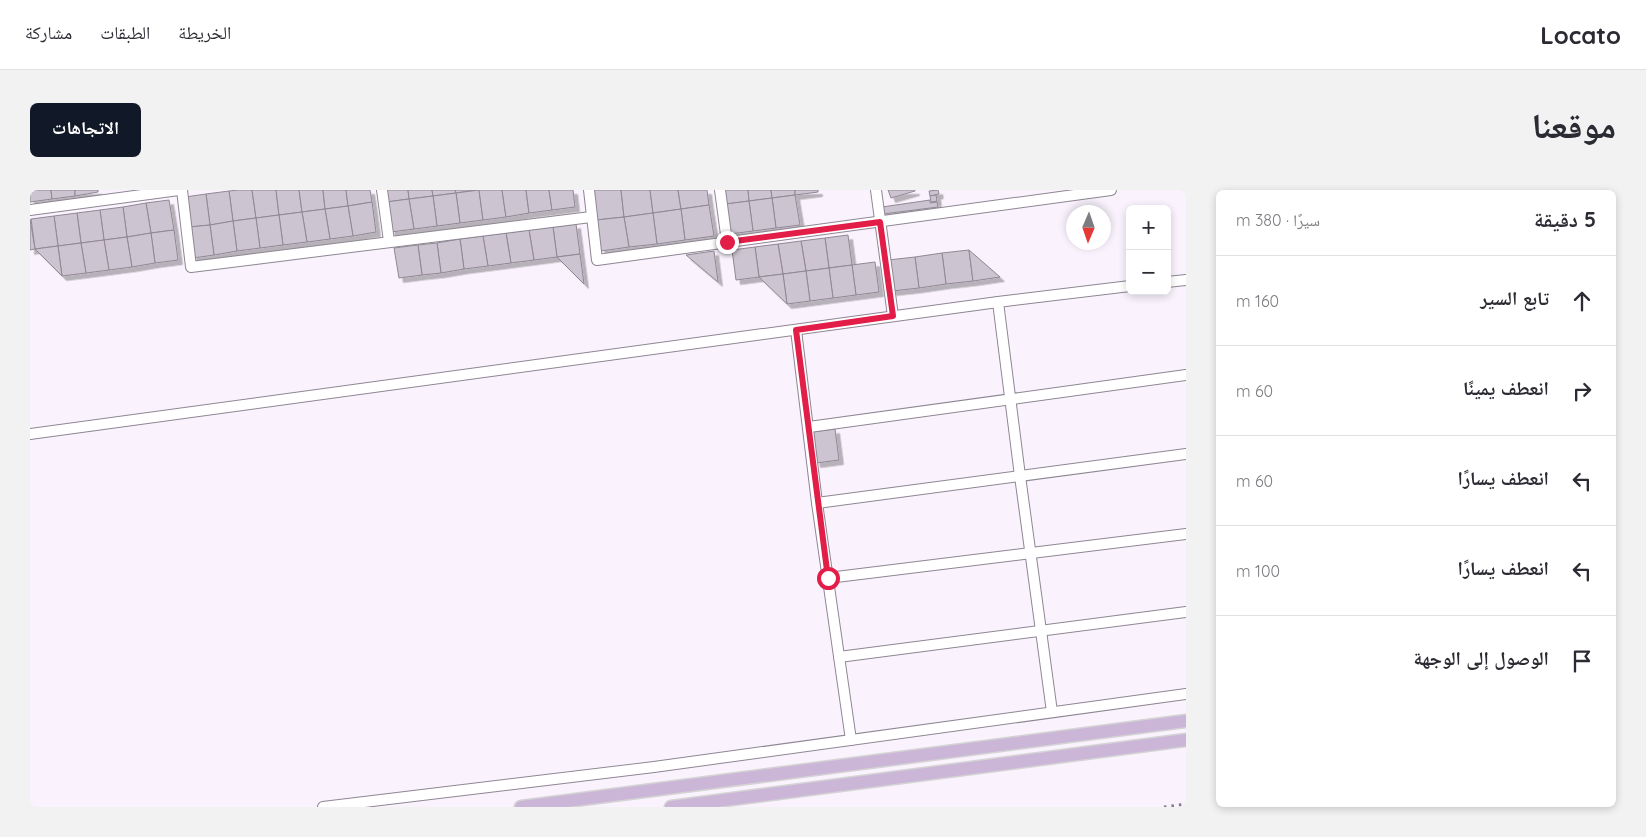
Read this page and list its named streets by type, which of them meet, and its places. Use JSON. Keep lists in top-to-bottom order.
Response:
{
  "north": "bottom",
  "page": {
    "header": "Locato",
    "nav": ["الخريطة", "الطبقات", "مشاركة"],
    "title": "موقعنا",
    "buttons": "الاتجاهات",
    "heading": ["5 دقيقة", "سيرًا · 380 m"],
    "map_buttons": ["+", "−"],
    "list": [
      ["تابع السير", "160 m"],
      ["انعطف يمينًا", "60 m"],
      ["انعطف يسارًا", "60 m"],
      ["انعطف يسارًا", "100 m"],
      "الوصول إلى الوجهة"
    ]
  }
}
